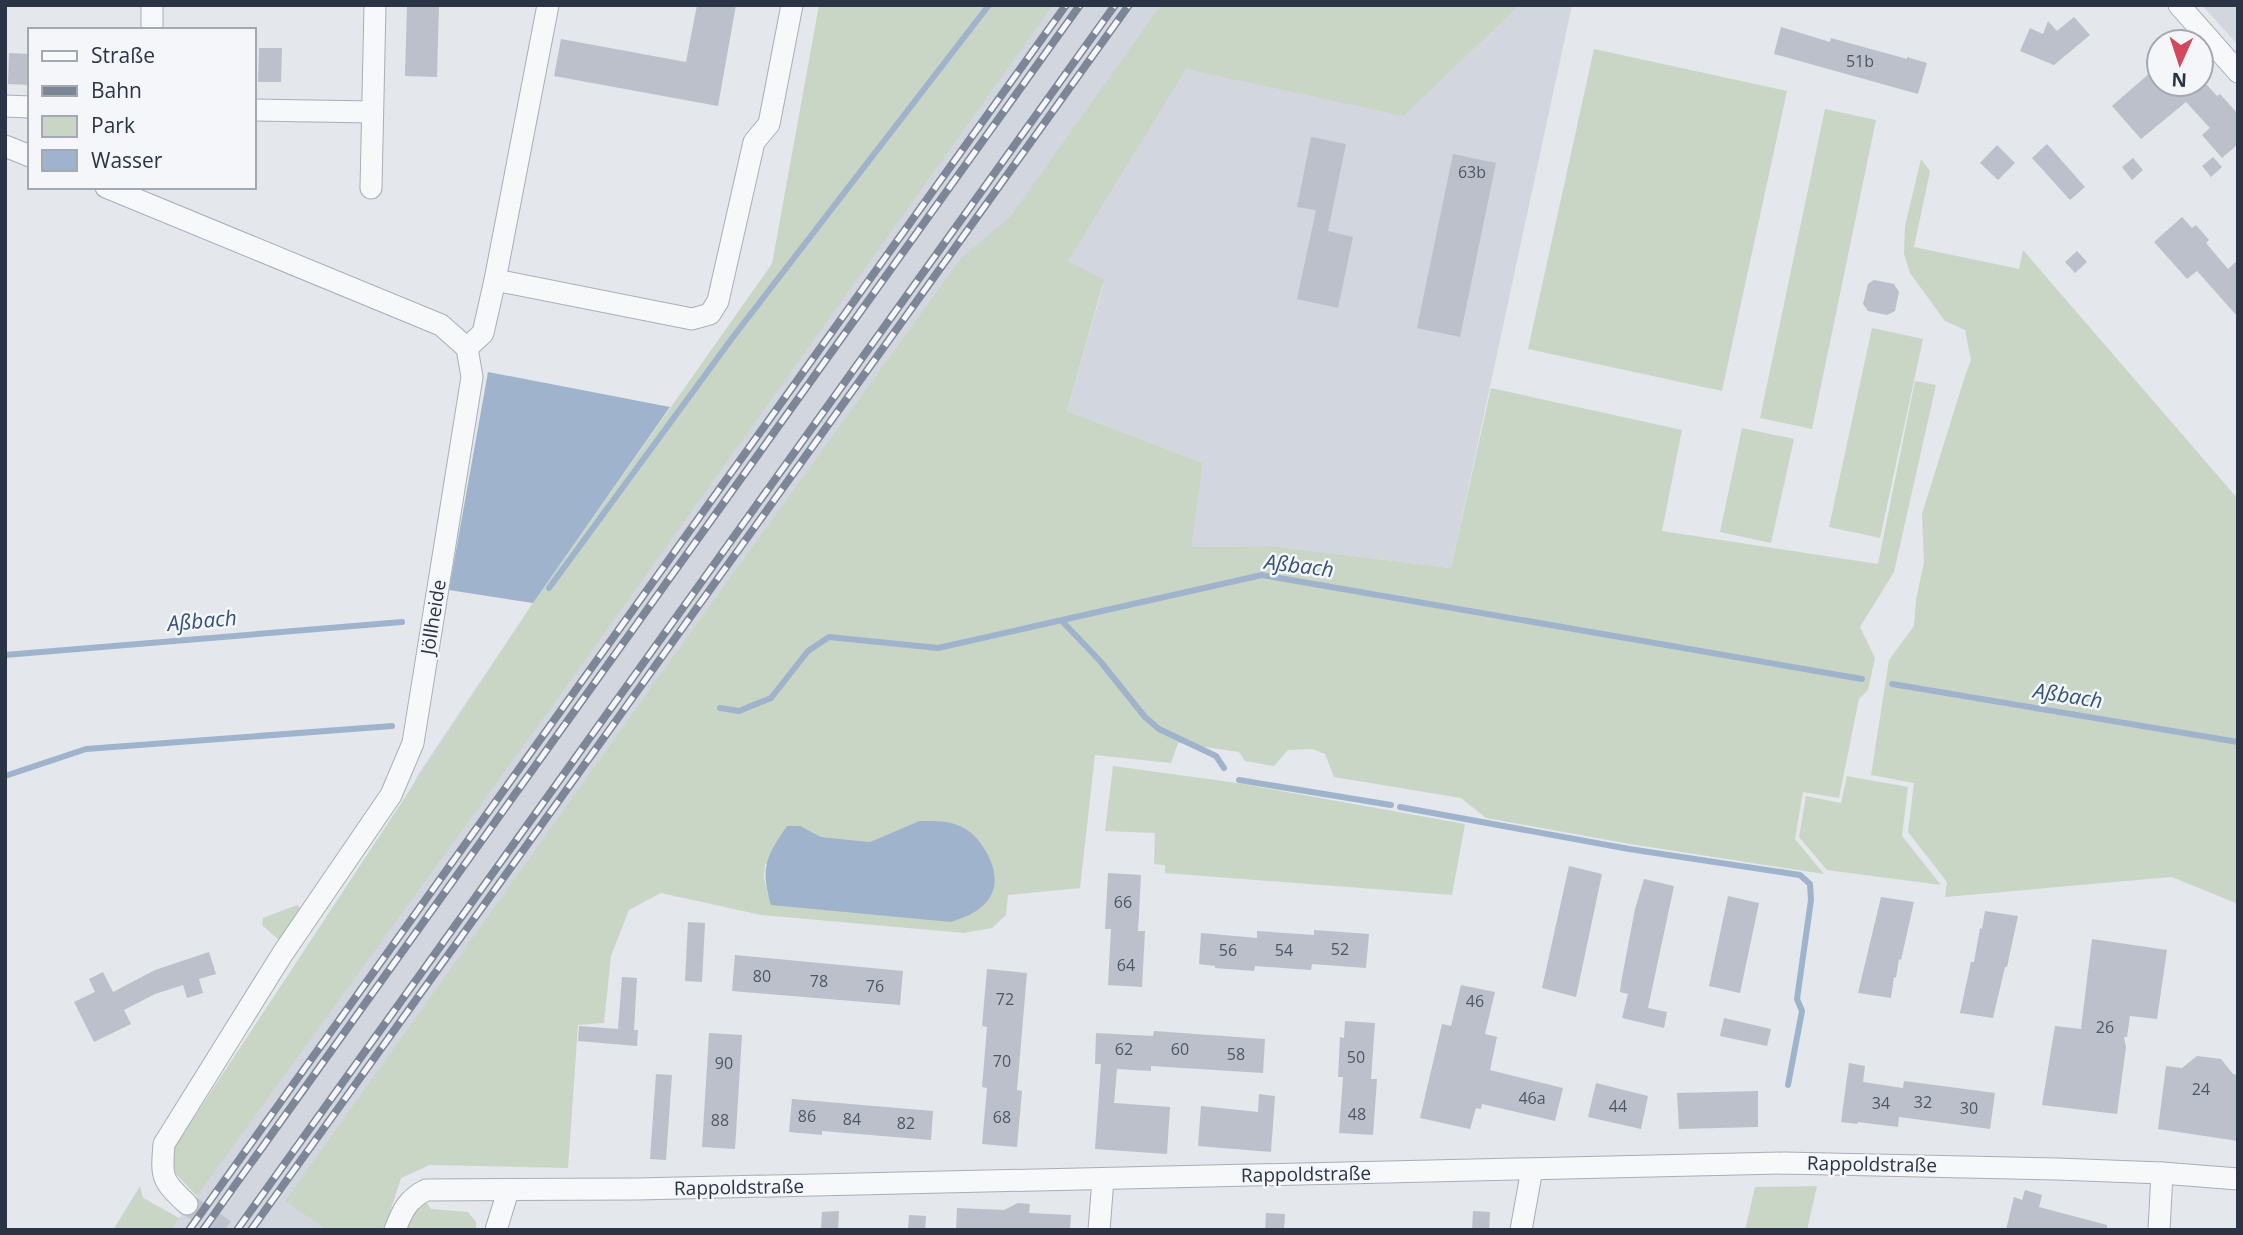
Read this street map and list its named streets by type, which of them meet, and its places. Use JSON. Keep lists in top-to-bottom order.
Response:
{
  "streets": {
    "street": ["Jöllheide", "Rappoldstraße"]
  },
  "water": ["Aßbach"],
  "house_numbers": [
    "51b",
    "63b",
    "66",
    "52",
    "56",
    "54",
    "64",
    "80",
    "78",
    "76",
    "72",
    "46",
    "26",
    "62",
    "60",
    "58",
    "50",
    "70",
    "90",
    "24",
    "46a",
    "32",
    "34",
    "44",
    "30",
    "48",
    "86",
    "68",
    "84",
    "88",
    "82"
  ],
  "legend": [
    "Straße",
    "Bahn",
    "Park",
    "Wasser"
  ],
  "north": "bottom"
}
